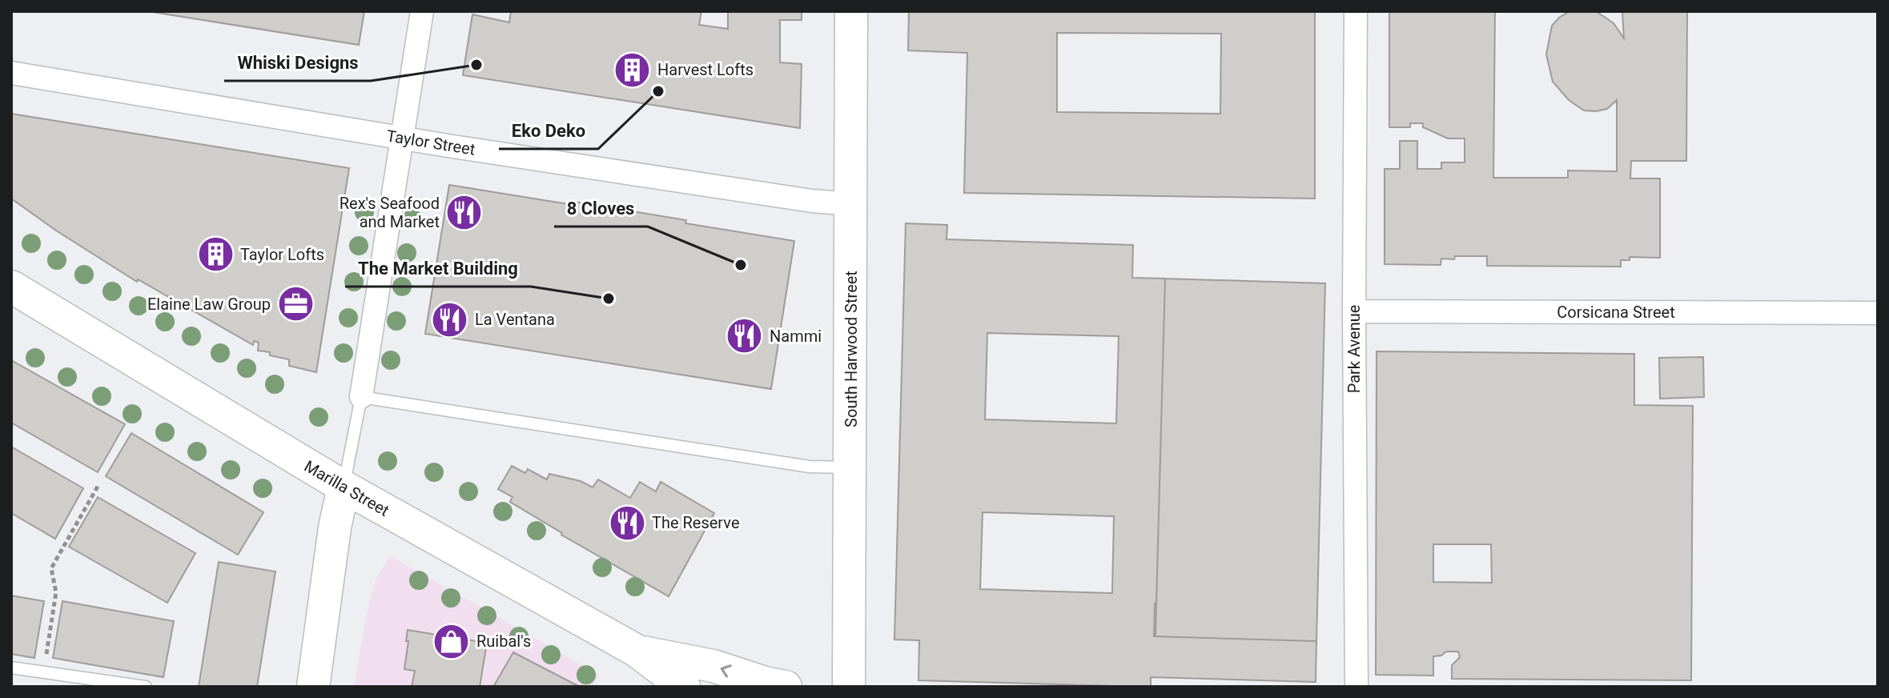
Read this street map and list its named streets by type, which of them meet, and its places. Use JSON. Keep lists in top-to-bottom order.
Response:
{
  "streets": {
    "main road": ["South Harwood Street", "Marilla Street"],
    "street": ["Taylor Street", "Corsicana Street", "Park Avenue"]
  },
  "crossings": [
    ["Taylor Street", "South Harwood Street"],
    ["Corsicana Street", "Park Avenue"]
  ],
  "places": {
    "other": [
      "Whiski Designs",
      "Eko Deko",
      "8 Cloves",
      "The Market Building"
    ],
    "building": ["Harvest Lofts", "Taylor Lofts"],
    "restaurant": [
      "Rex's Seafood and Market",
      "La Ventana",
      "Nammi",
      "The Reserve"
    ],
    "office": ["Elaine Law Group"],
    "shop": ["Ruibal's"]
  }
}
